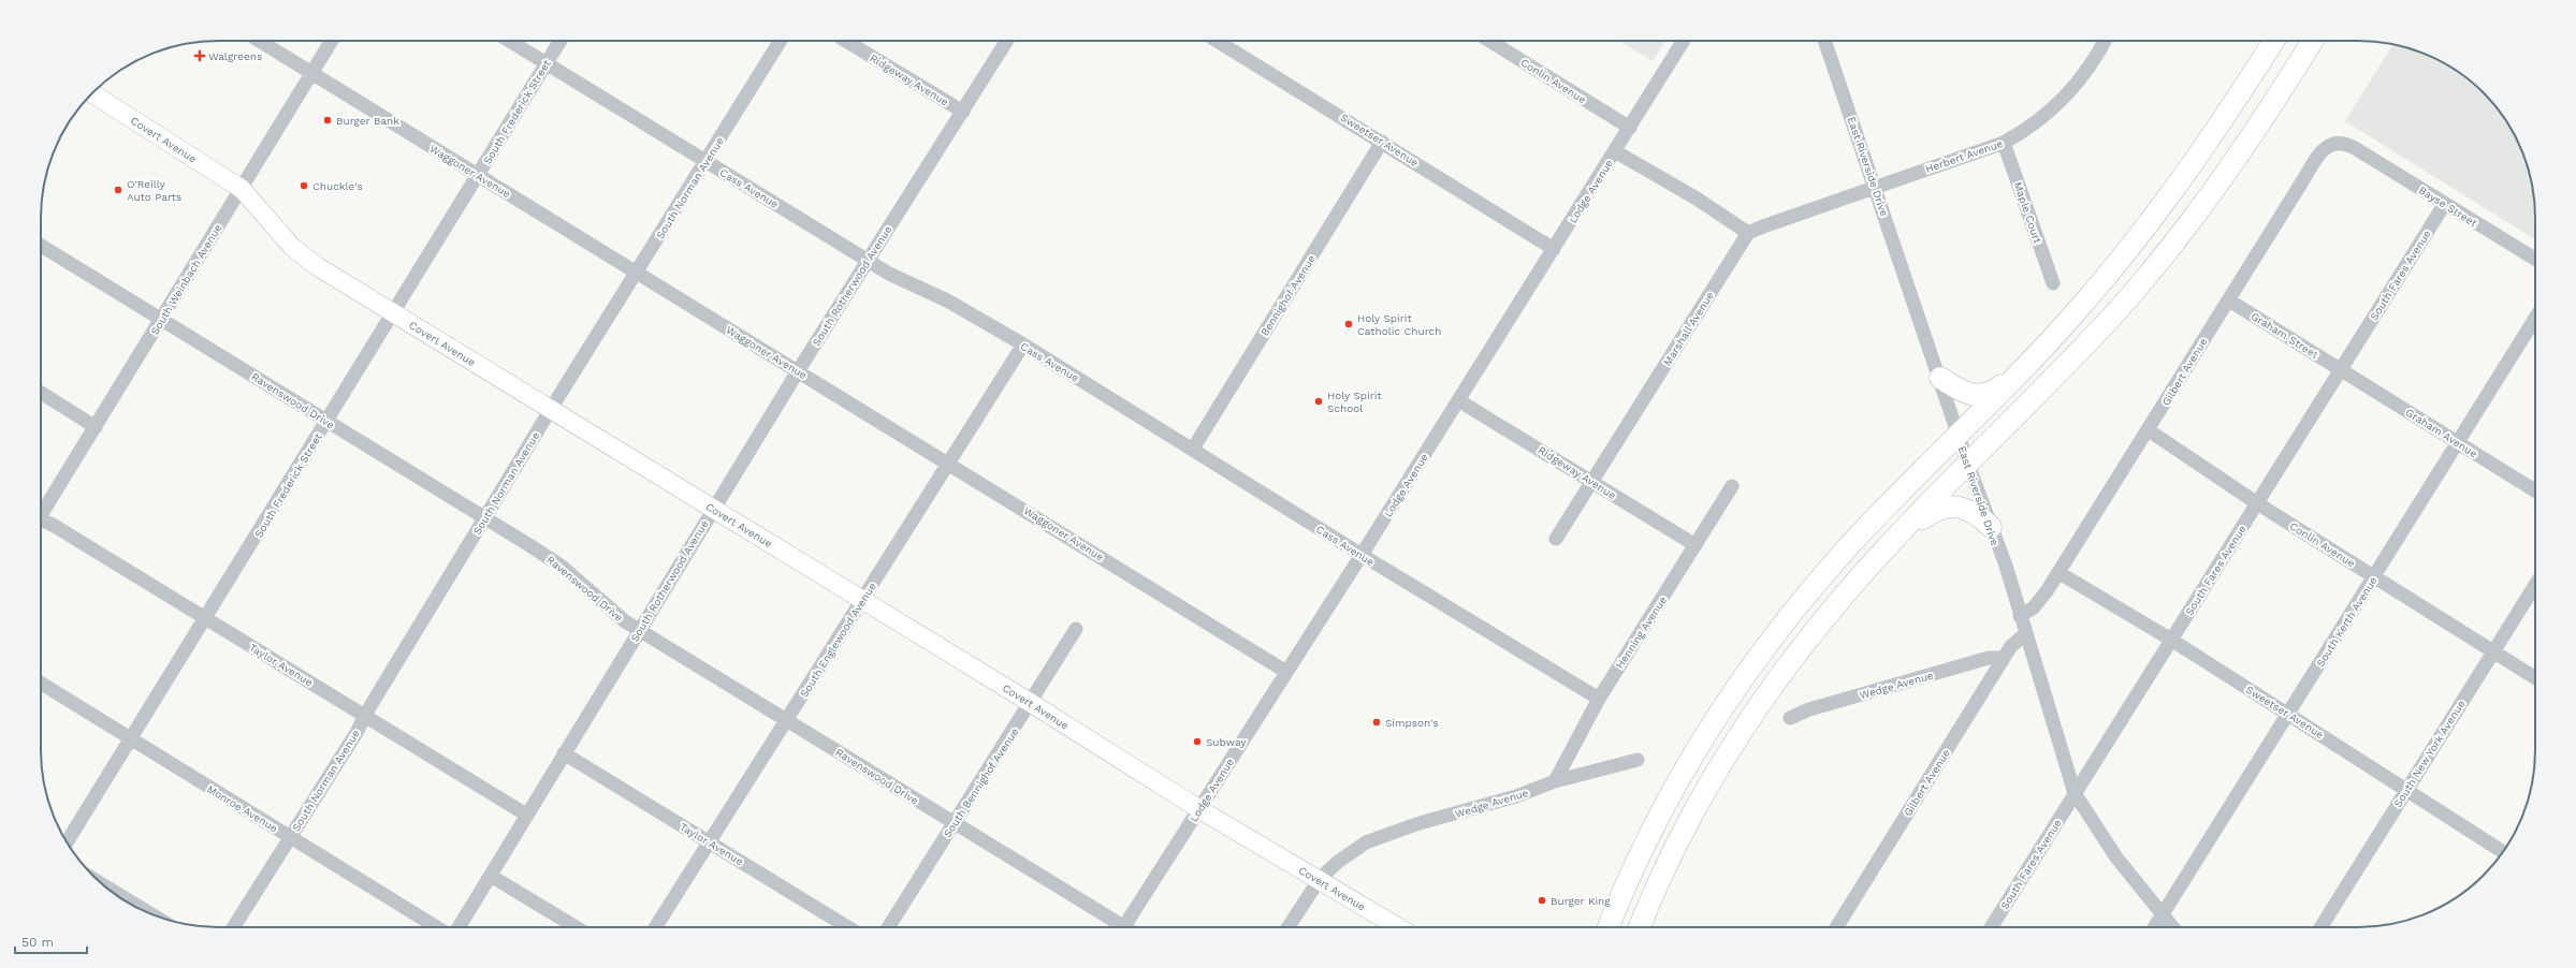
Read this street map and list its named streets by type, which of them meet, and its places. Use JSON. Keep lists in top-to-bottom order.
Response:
{
  "streets": {
    "main road": ["Covert Avenue"],
    "street": [
      "Ridgeway Avenue",
      "Conlin Avenue",
      "South Frederick Street",
      "Sweetser Avenue",
      "Herbert Avenue",
      "East Riverside Drive",
      "Waggoner Avenue",
      "South Norman Avenue",
      "Cass Avenue",
      "Lodge Avenue",
      "Bayse Street",
      "Maple Court",
      "South Fares Avenue",
      "South Weinbach Avenue",
      "South Rotherwood Avenue",
      "Bennighof Avenue",
      "Marshall Avenue",
      "Graham Street",
      "Gilbert Avenue",
      "Ravenswood Drive",
      "Graham Avenue",
      "South Kerth Avenue",
      "Henning Avenue",
      "South Englewood Avenue",
      "Taylor Avenue",
      "Wedge Avenue",
      "South New York Avenue",
      "South Bennighof Avenue",
      "Monroe Avenue"
    ]
  },
  "crossings": [
    ["Ridgeway Avenue", "Lodge Avenue"],
    ["Ridgeway Avenue", "South Rotherwood Avenue"],
    ["Ridgeway Avenue", "Marshall Avenue"],
    ["Ridgeway Avenue", "Henning Avenue"],
    ["Conlin Avenue", "Lodge Avenue"],
    ["Conlin Avenue", "South Fares Avenue"],
    ["Conlin Avenue", "Gilbert Avenue"],
    ["Conlin Avenue", "South Kerth Avenue"],
    ["Conlin Avenue", "South New York Avenue"],
    ["South Frederick Street", "Covert Avenue"],
    ["South Frederick Street", "Waggoner Avenue"],
    ["South Frederick Street", "Cass Avenue"],
    ["South Frederick Street", "Ravenswood Drive"],
    ["South Frederick Street", "Taylor Avenue"],
    ["South Frederick Street", "Monroe Avenue"],
    ["Covert Avenue", "South Norman Avenue"],
    ["Covert Avenue", "Lodge Avenue"],
    ["Covert Avenue", "South Weinbach Avenue"],
    ["Covert Avenue", "South Rotherwood Avenue"],
    ["Covert Avenue", "South Englewood Avenue"],
    ["Covert Avenue", "Wedge Avenue"],
    ["Covert Avenue", "South Bennighof Avenue"],
    ["Sweetser Avenue", "Lodge Avenue"],
    ["Sweetser Avenue", "South Fares Avenue"],
    ["Sweetser Avenue", "Bennighof Avenue"],
    ["Sweetser Avenue", "Gilbert Avenue"],
    ["Sweetser Avenue", "South Kerth Avenue"],
    ["Sweetser Avenue", "South New York Avenue"],
    ["Herbert Avenue", "East Riverside Drive"],
    ["Herbert Avenue", "Maple Court"],
    ["East Riverside Drive", "South Fares Avenue"],
    ["East Riverside Drive", "Gilbert Avenue"],
    ["East Riverside Drive", "South Kerth Avenue"],
    ["Waggoner Avenue", "South Norman Avenue"],
    ["Waggoner Avenue", "Lodge Avenue"],
    ["Waggoner Avenue", "South Weinbach Avenue"],
    ["Waggoner Avenue", "South Rotherwood Avenue"],
    ["Waggoner Avenue", "South Englewood Avenue"],
    ["South Norman Avenue", "Cass Avenue"],
    ["South Norman Avenue", "Ravenswood Drive"],
    ["South Norman Avenue", "Taylor Avenue"],
    ["South Norman Avenue", "Monroe Avenue"],
    ["Cass Avenue", "Lodge Avenue"],
    ["Cass Avenue", "South Rotherwood Avenue"],
    ["Cass Avenue", "Bennighof Avenue"],
    ["Cass Avenue", "Henning Avenue"],
    ["Cass Avenue", "South Englewood Avenue"],
    ["Bayse Street", "South Fares Avenue"],
    ["Bayse Street", "Gilbert Avenue"],
    ["South Fares Avenue", "Graham Street"],
    ["South Fares Avenue", "Graham Avenue"],
    ["South Weinbach Avenue", "Ravenswood Drive"],
    ["South Rotherwood Avenue", "Ravenswood Drive"],
    ["South Rotherwood Avenue", "Taylor Avenue"],
    ["Graham Street", "Gilbert Avenue"],
    ["Graham Street", "Graham Avenue"],
    ["Gilbert Avenue", "Wedge Avenue"],
    ["Ravenswood Drive", "South Englewood Avenue"],
    ["Ravenswood Drive", "South Bennighof Avenue"],
    ["Graham Avenue", "South Kerth Avenue"],
    ["Henning Avenue", "Wedge Avenue"],
    ["South Englewood Avenue", "Taylor Avenue"]
  ],
  "places": {
    "health": ["Walgreens"],
    "other": [
      "Burger Bank",
      "Chuckle's",
      "O'Reilly Auto Parts",
      "Holy Spirit Catholic Church",
      "Holy Spirit School",
      "Simpson's",
      "Subway",
      "Burger King"
    ]
  },
  "scale_bar": "50 m"
}
